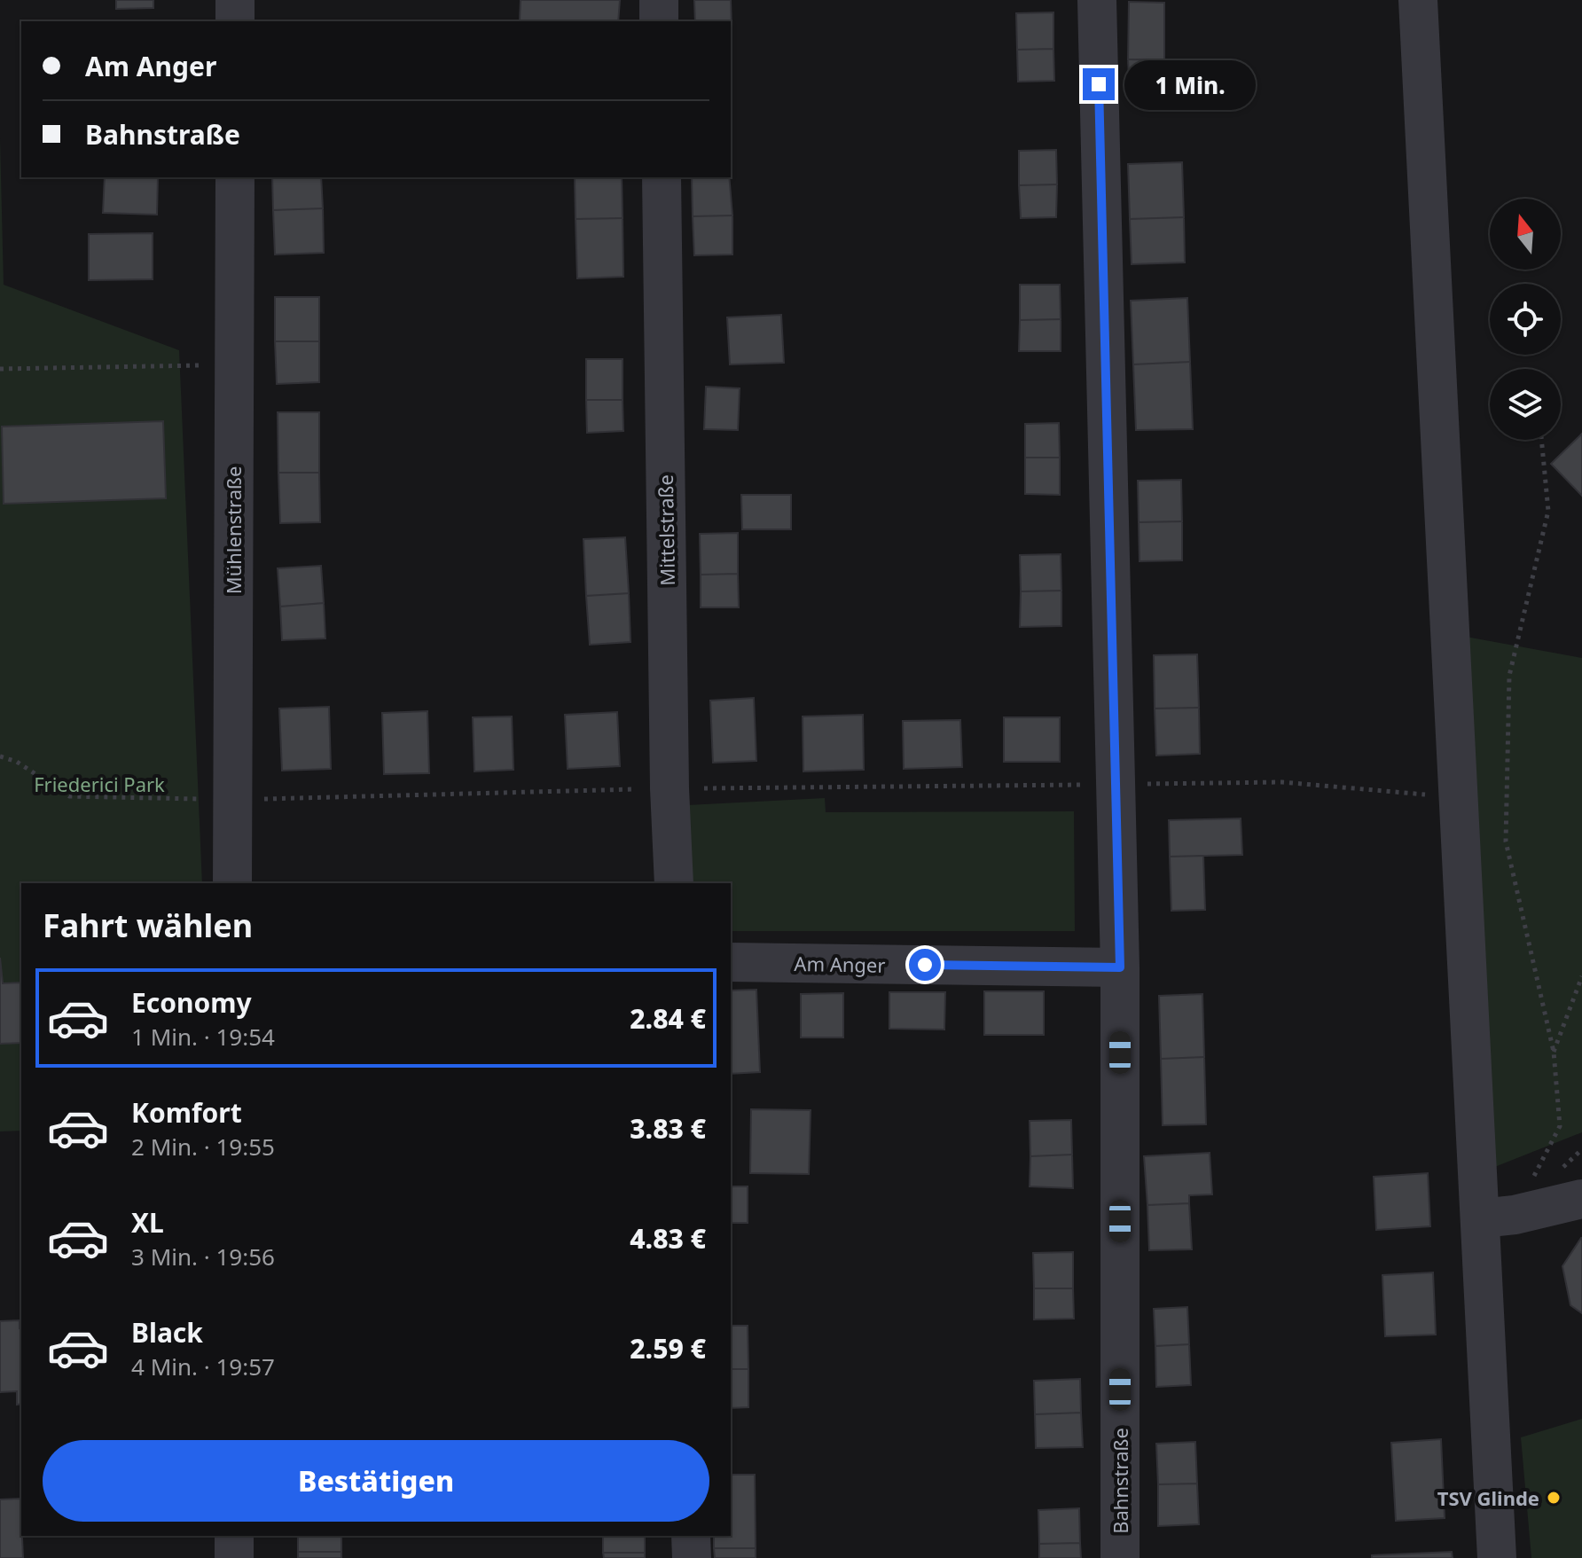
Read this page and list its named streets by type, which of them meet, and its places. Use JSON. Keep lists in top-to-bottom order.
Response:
{
  "streets": {
    "street": [
      "Mühlenstraße",
      "Mittelstraße",
      "Am Anger",
      "Bahnstraße"
    ]
  },
  "crossings": [
    ["Am Anger", "Bahnstraße"]
  ],
  "parks": ["Friederici Park"],
  "places": ["TSV Glinde"],
  "north": "top",
  "page": {
    "banner": ["Am Anger", "Bahnstraße"],
    "bubble": "1 Min.",
    "heading": "Fahrt wählen",
    "list": [
      {
        "name": "Economy",
        "note": "1 Min. · 19:54",
        "value": "2.84 €"
      },
      {
        "name": "Komfort",
        "note": "2 Min. · 19:55",
        "value": "3.83 €"
      },
      {
        "name": "XL",
        "note": "3 Min. · 19:56",
        "value": "4.83 €"
      },
      {
        "name": "Black",
        "note": "4 Min. · 19:57",
        "value": "2.59 €"
      }
    ],
    "buttons": "Bestätigen"
  }
}
